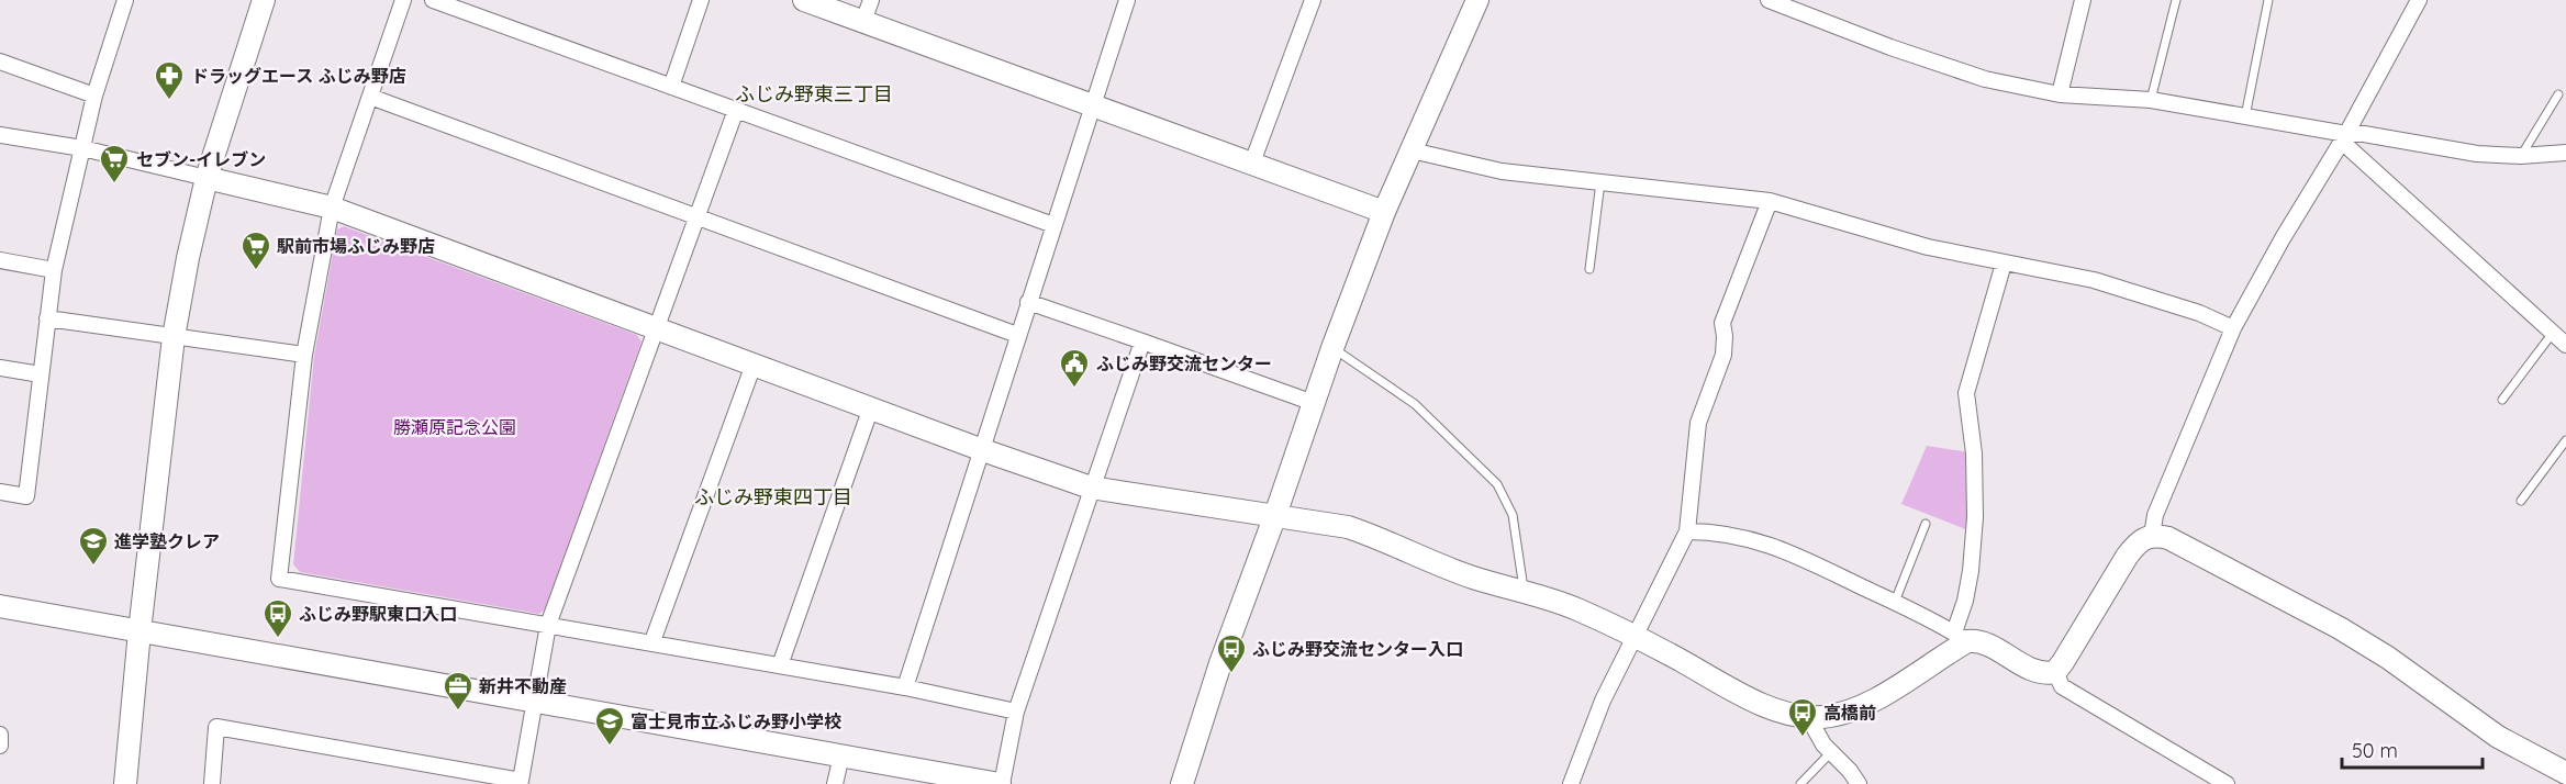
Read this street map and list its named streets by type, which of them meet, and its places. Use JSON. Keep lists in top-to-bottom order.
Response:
{
  "districts": ["ふじみ野東三丁目", "ふじみ野東四丁目"],
  "parks": ["勝瀬原記念公園"],
  "places": {
    "pharmacy": ["ドラッグエース ふじみ野店"],
    "supermarket": ["セブン-イレブン", "駅前市場ふじみ野店"],
    "public building": ["ふじみ野交流センター"],
    "school or university": ["進学塾クレア", "富士見市立ふじみ野小学校"],
    "bus stop": ["ふじみ野駅東口入口", "ふじみ野交流センター入口", "高橋前"],
    "office": ["新井不動産"]
  },
  "scale_bar": "50 m"
}
